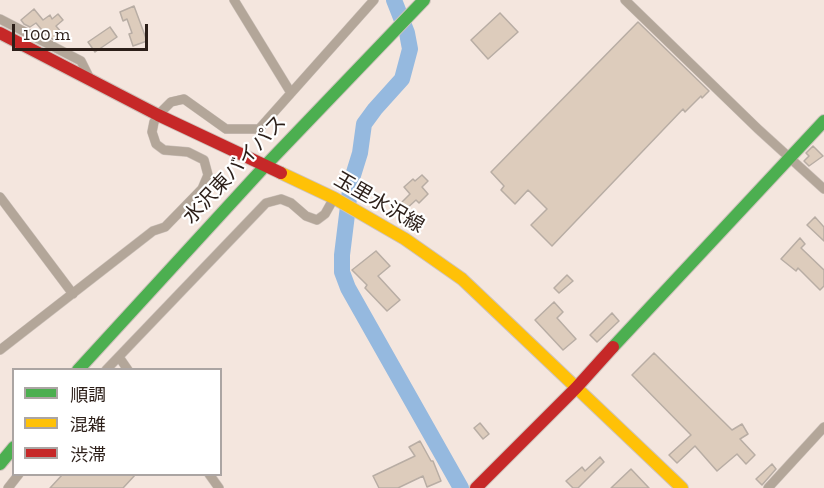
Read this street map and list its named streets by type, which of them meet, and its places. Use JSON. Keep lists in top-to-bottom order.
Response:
{
  "streets": {
    "main road": ["水沢東バイパス", "玉里水沢線"]
  },
  "crossings": [
    ["水沢東バイパス", "玉里水沢線"]
  ],
  "legend": ["順調", "混雑", "渋滞"],
  "scale_bar": "100 m"
}
